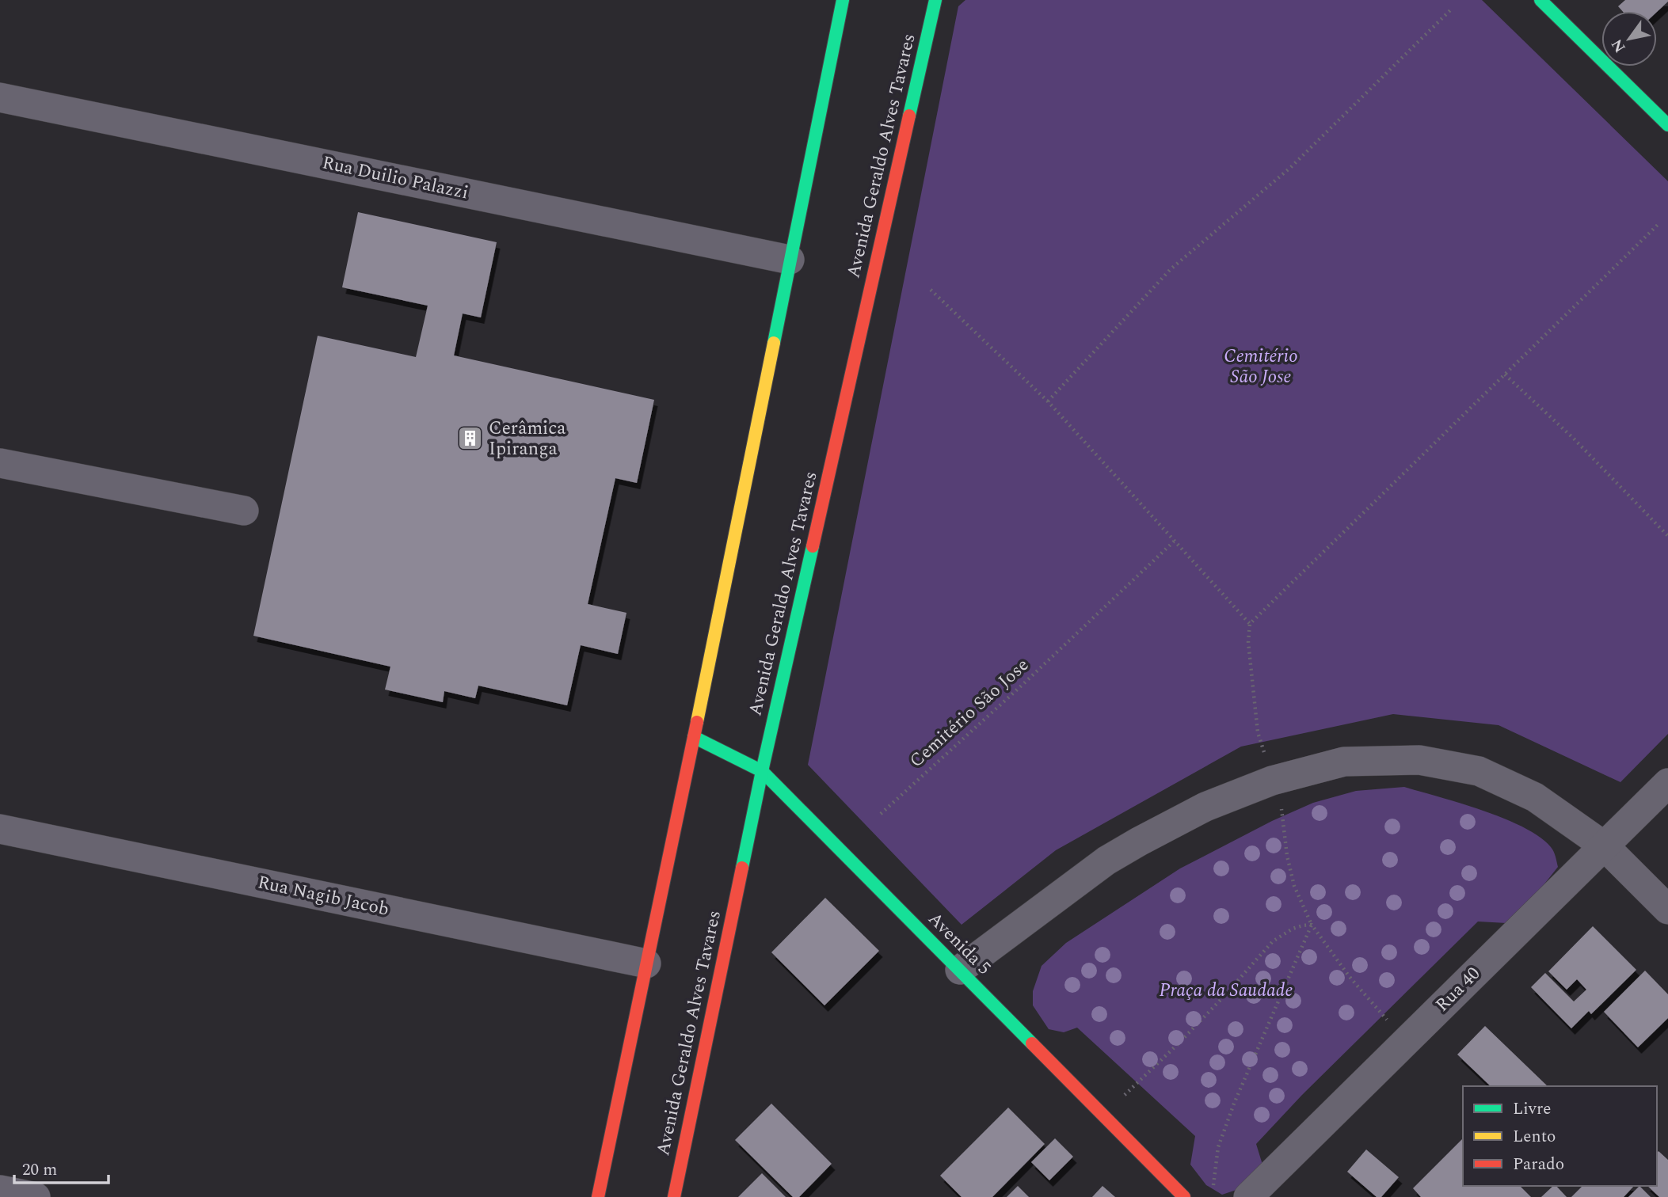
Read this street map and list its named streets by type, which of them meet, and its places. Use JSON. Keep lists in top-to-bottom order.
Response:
{
  "streets": {
    "street": [
      "Avenida Geraldo Alves Tavares",
      "Rua Duilio Palazzi",
      "Rua Nagib Jacob",
      "Avenida 5",
      "Rua 40"
    ],
    "path": ["Cemitério São Jose"]
  },
  "crossings": [
    ["Avenida Geraldo Alves Tavares", "Avenida 5"]
  ],
  "parks": ["Cemitério São Jose", "Praça da Saudade"],
  "places": {
    "building": ["Cerâmica Ipiranga"]
  },
  "legend": ["Livre", "Lento", "Parado"],
  "scale_bar": "20 m",
  "north": "bottom left"
}
